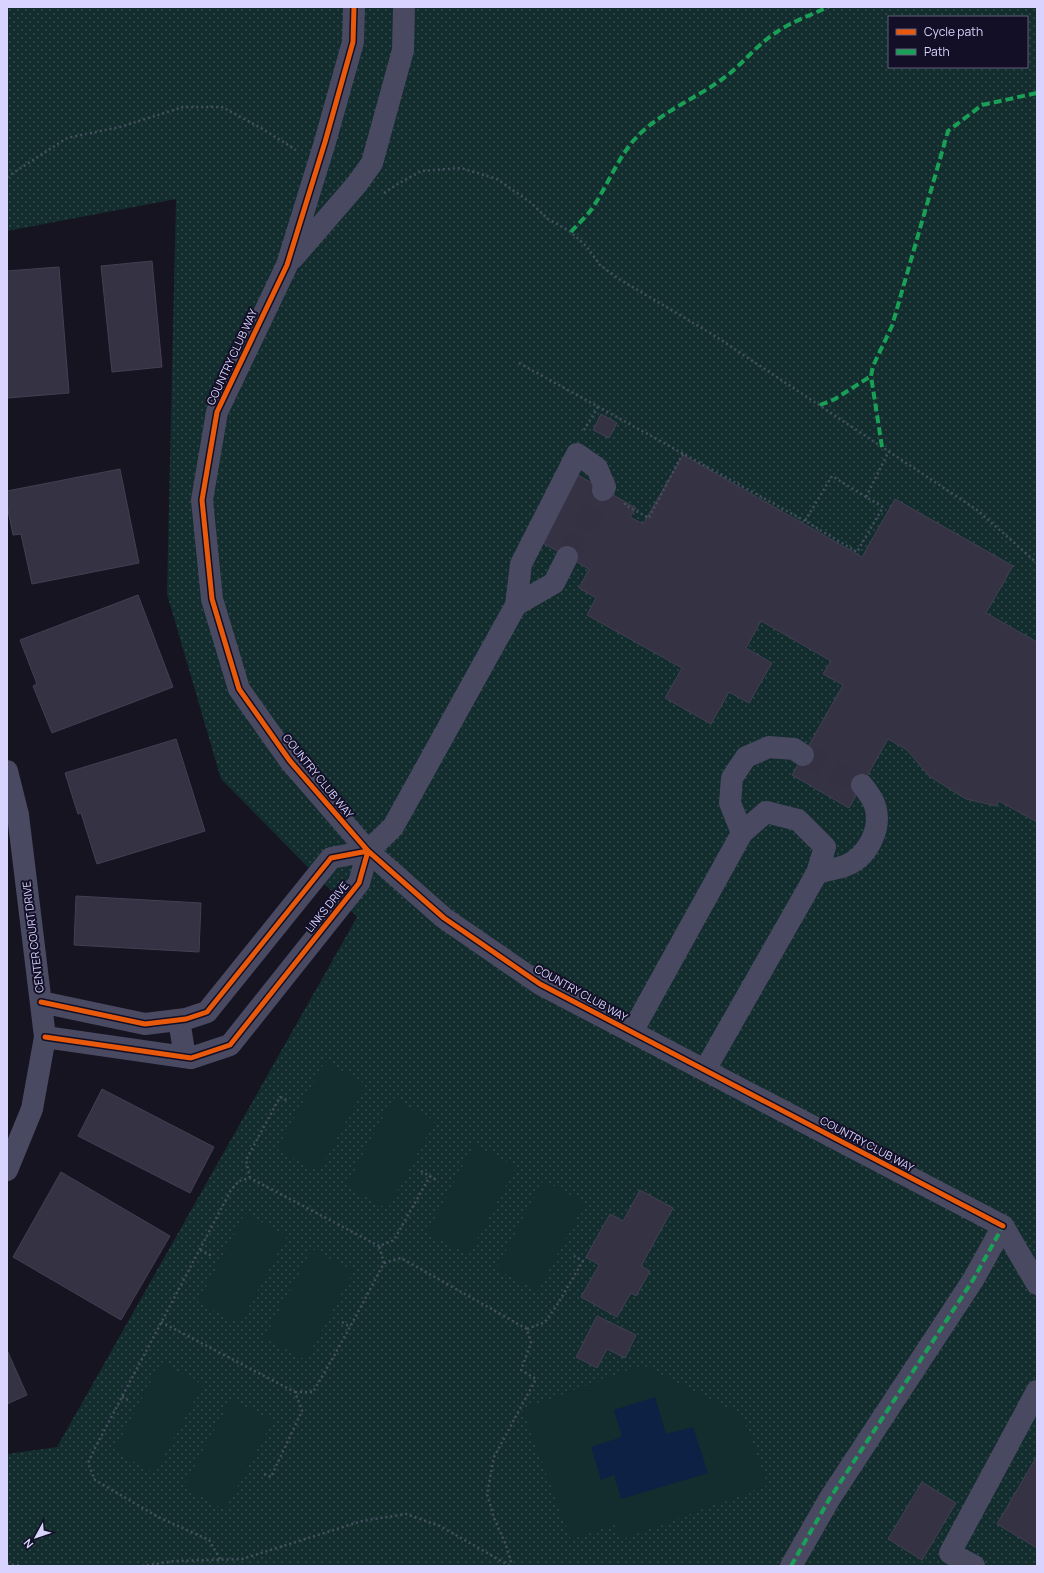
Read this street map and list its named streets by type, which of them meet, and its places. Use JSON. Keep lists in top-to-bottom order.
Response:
{
  "streets": {
    "street": ["COUNTRY CLUB WAY", "LINKS DRIVE", "CENTER COURT DRIVE"]
  },
  "crossings": [
    ["COUNTRY CLUB WAY", "LINKS DRIVE"],
    ["LINKS DRIVE", "CENTER COURT DRIVE"]
  ],
  "legend": ["Cycle path", "Path"],
  "north": "bottom left"
}
